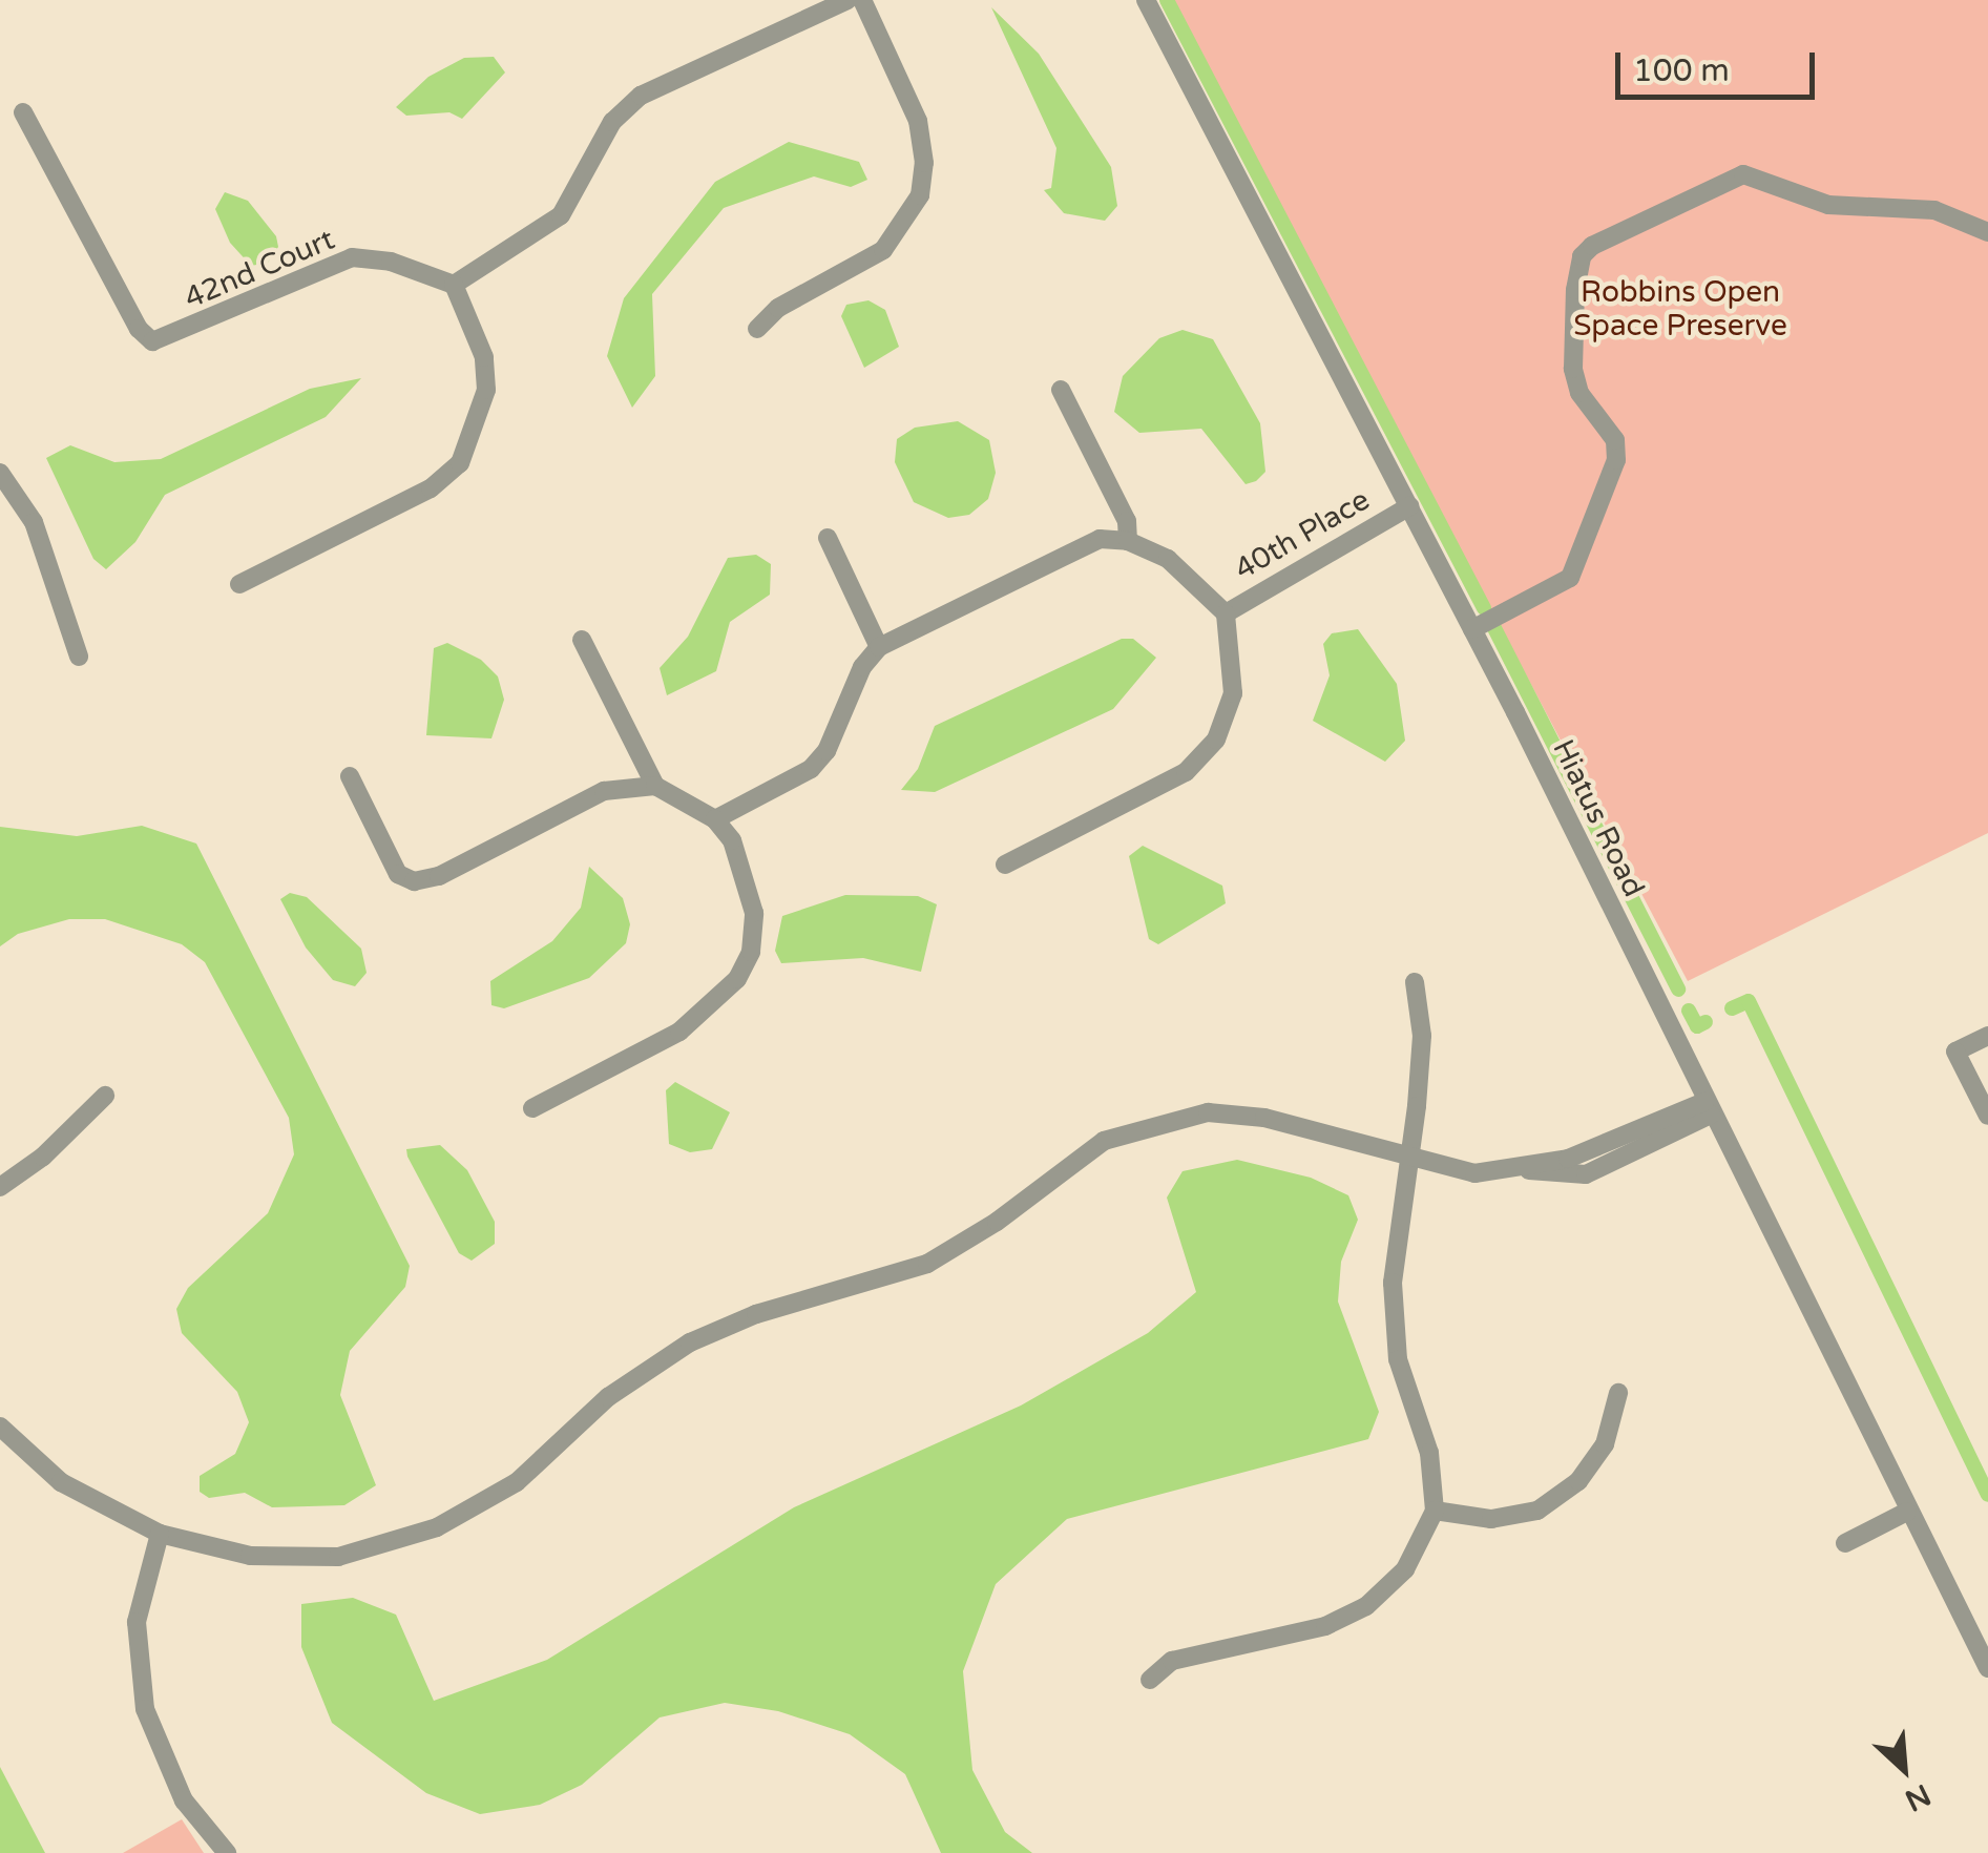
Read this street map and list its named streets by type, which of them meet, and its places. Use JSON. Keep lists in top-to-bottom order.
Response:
{
  "streets": {
    "street": ["42nd Court", "40th Place", "Hiatus Road"]
  },
  "crossings": [
    ["40th Place", "Hiatus Road"]
  ],
  "parks": ["Robbins Open Space Preserve"],
  "scale_bar": "100 m",
  "north": "bottom right"
}
